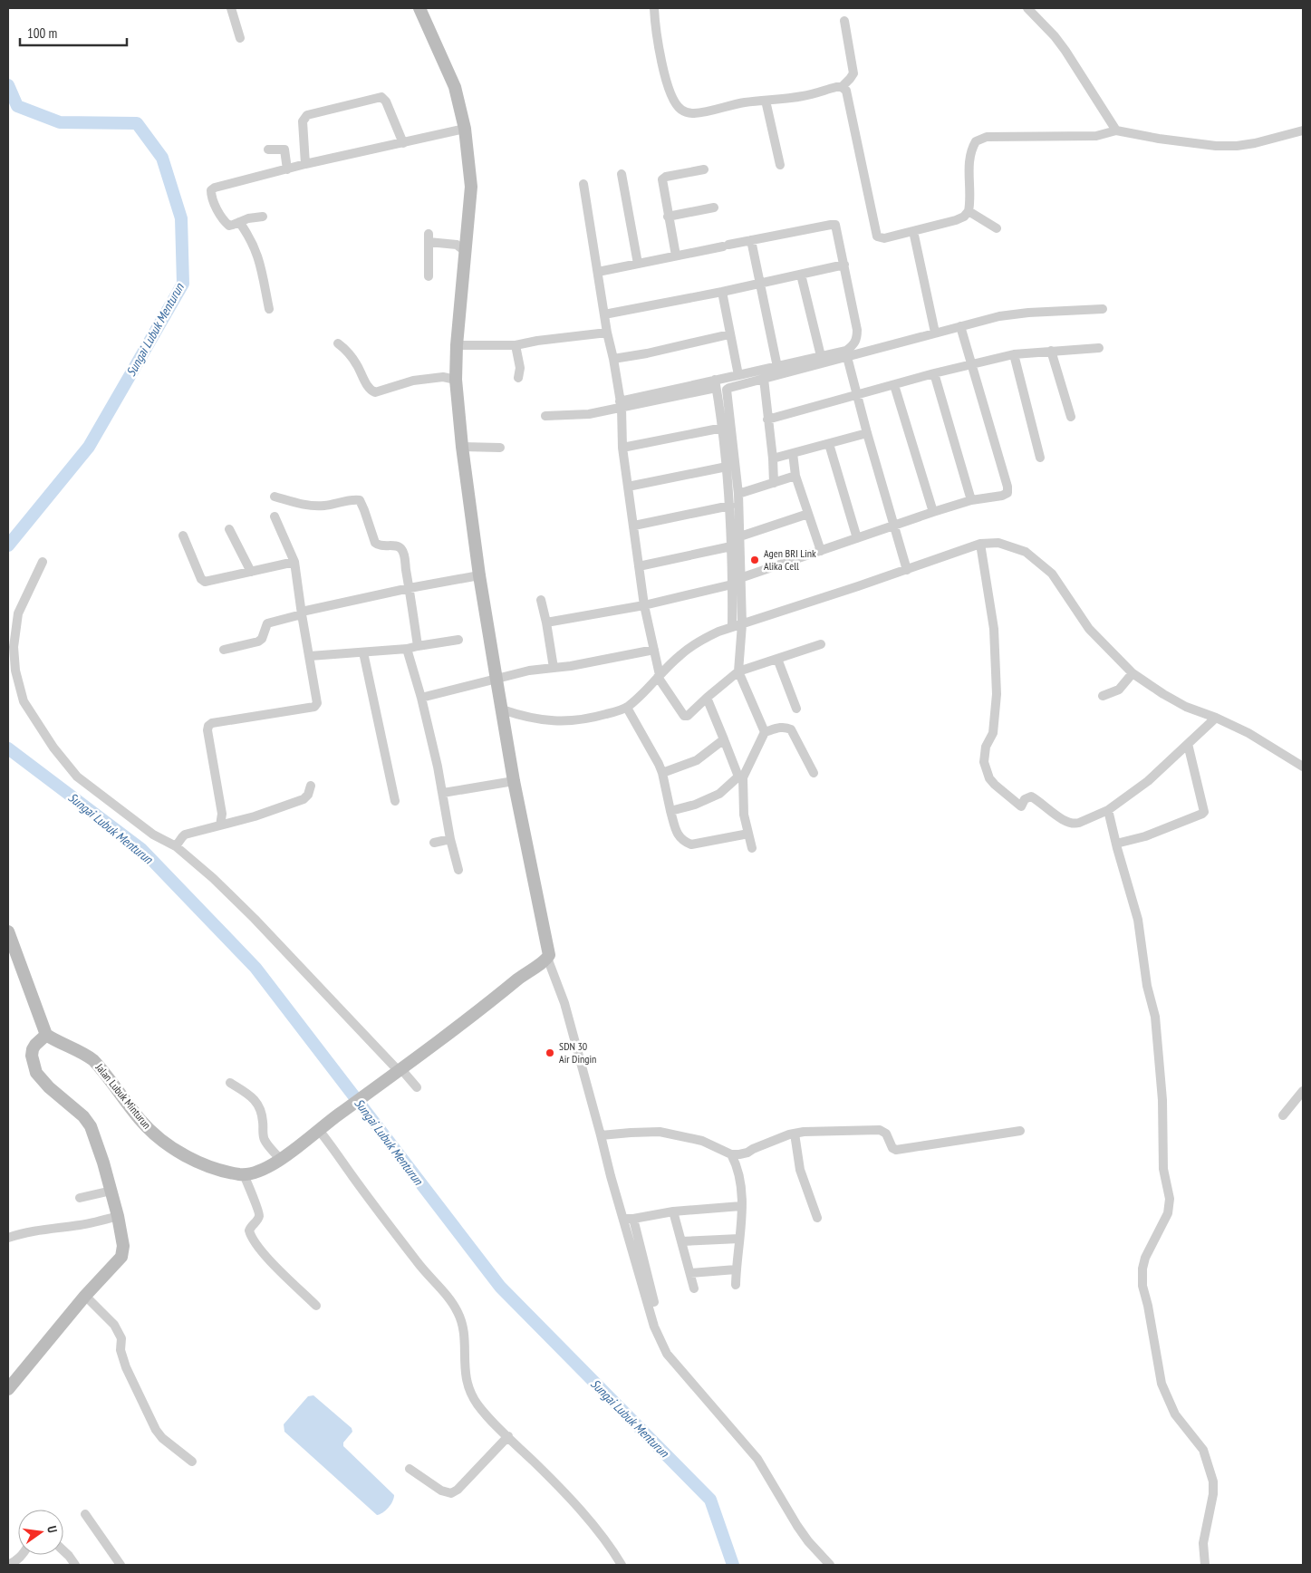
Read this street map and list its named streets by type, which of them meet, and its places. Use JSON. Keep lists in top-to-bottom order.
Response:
{
  "streets": {
    "street": ["Jalan Lubuk Minturun"]
  },
  "water": ["Sungai Lubuk Menturun"],
  "places": ["Agen BRI Link Alika Cell", "SDN 30 Air Dingin"],
  "scale_bar": "100 m",
  "north": "right"
}
